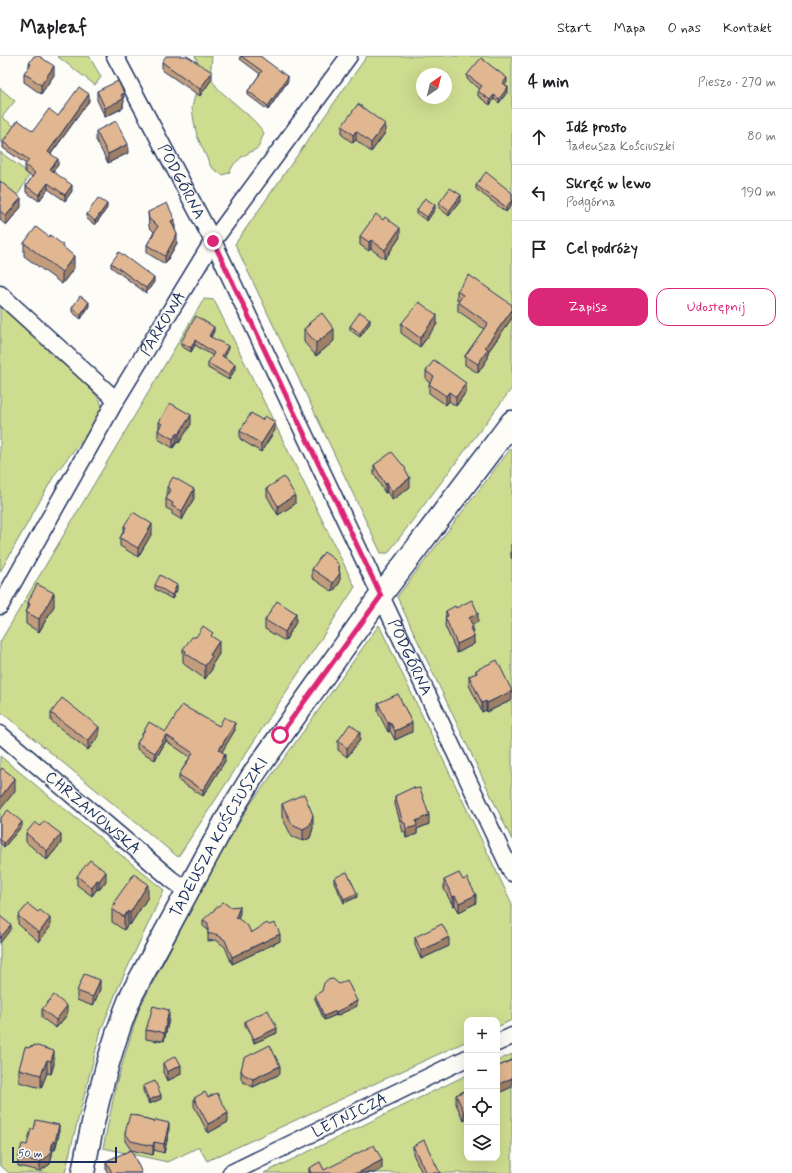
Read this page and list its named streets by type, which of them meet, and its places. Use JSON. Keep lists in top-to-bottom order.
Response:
{
  "streets": {
    "street": [
      "PODGÓRNA",
      "PARKOWA",
      "CHRZANOWSKA",
      "TADEUSZA KOŚCIUSZKI",
      "LETNICZA"
    ]
  },
  "crossings": [
    ["PODGÓRNA", "PARKOWA"],
    ["PODGÓRNA", "TADEUSZA KOŚCIUSZKI"],
    ["CHRZANOWSKA", "TADEUSZA KOŚCIUSZKI"]
  ],
  "scale_bar": "50 m",
  "north": "top right",
  "page": {
    "header": "Mapleaf",
    "nav": [
      "Start",
      "Mapa",
      "O nas",
      "Kontakt"
    ],
    "heading": ["4 min", "Pieszo · 270 m"],
    "list": [
      ["Idź prosto", "Tadeusza Kościuszki", "80 m"],
      ["Skręć w lewo", "Podgórna", "190 m"],
      "Cel podróży"
    ],
    "buttons": ["Zapisz", "Udostępnij"],
    "map_buttons": ["+", "−"],
    "scale": "50 m"
  }
}
